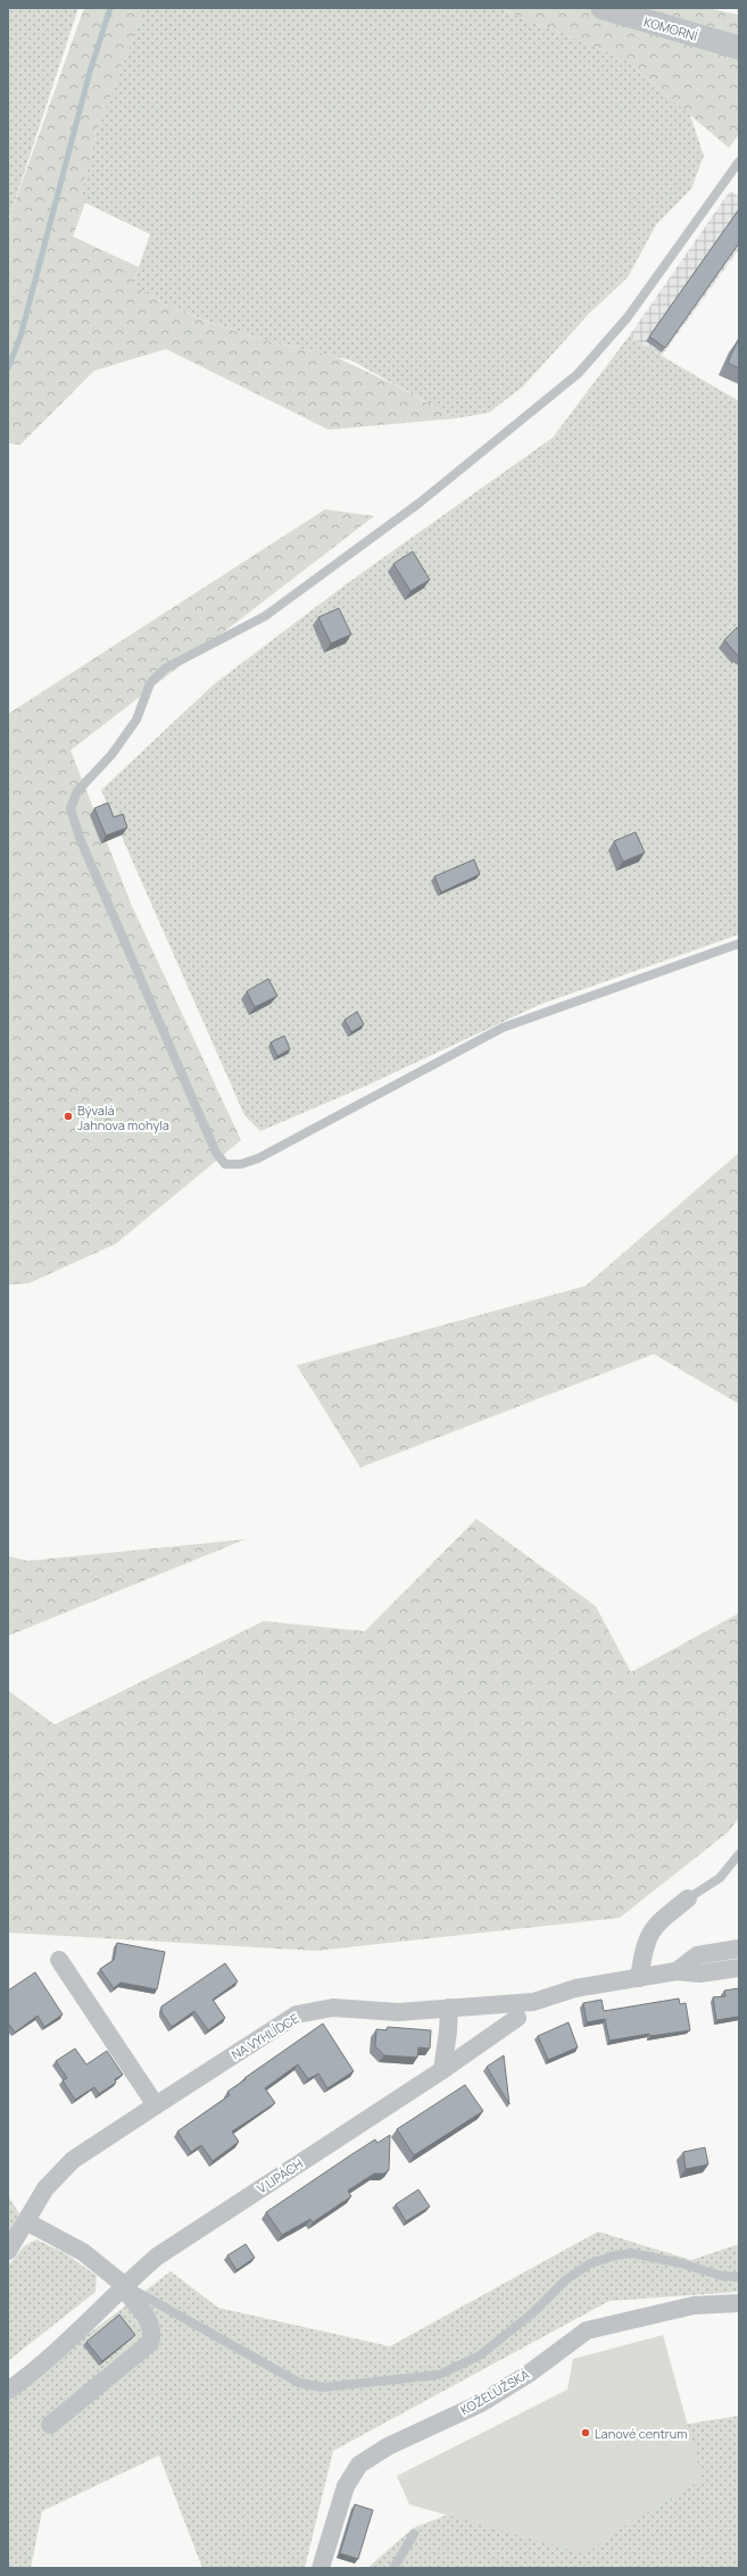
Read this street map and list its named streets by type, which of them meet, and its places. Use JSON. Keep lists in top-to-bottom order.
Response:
{
  "streets": {
    "street": [
      "KOMORNÍ",
      "NA VYHLÍDCE",
      "V LIPÁCH",
      "KOŽELUŽSKÁ"
    ]
  },
  "places": ["Bývalá Jahnova mohyla", "Lanové centrum"]
}
